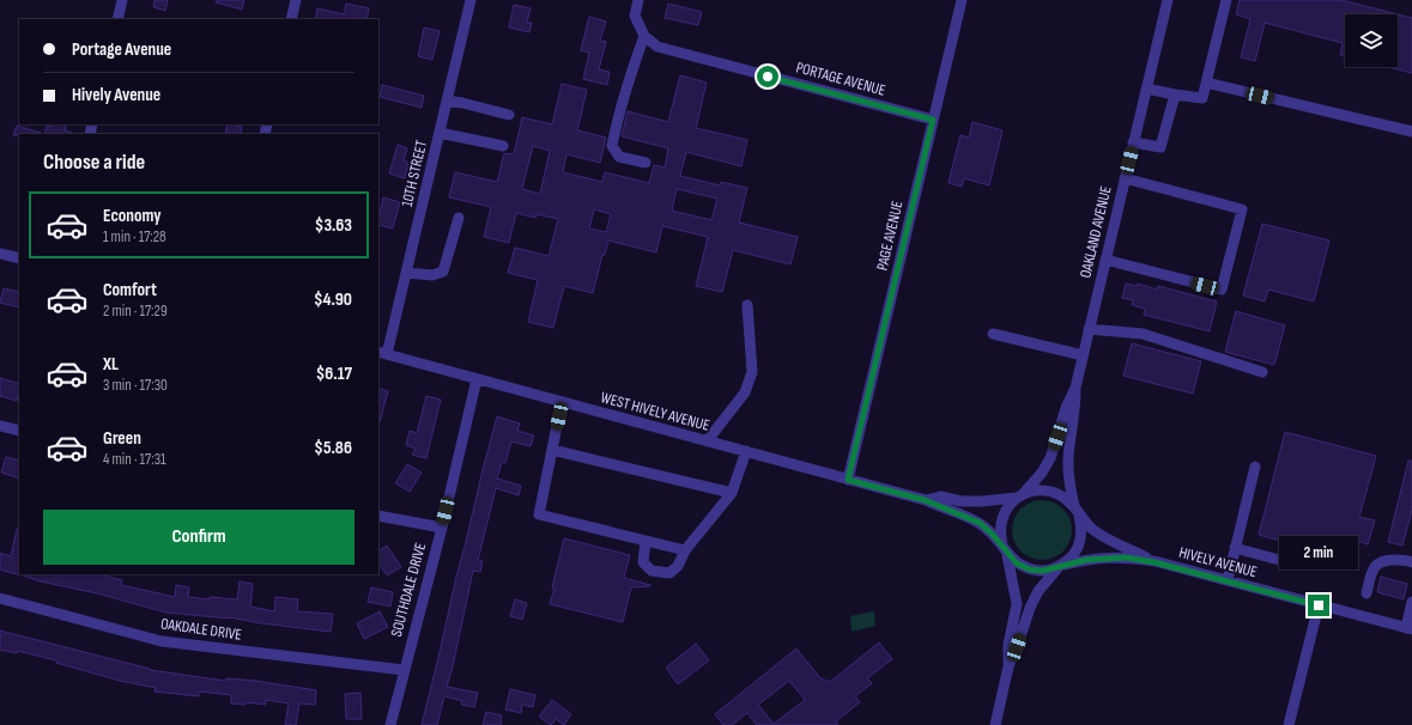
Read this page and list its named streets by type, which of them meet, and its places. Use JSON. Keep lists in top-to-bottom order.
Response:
{
  "streets": {
    "street": [
      "PORTAGE AVENUE",
      "10TH STREET",
      "OAKLAND AVENUE",
      "PAGE AVENUE",
      "WEST HIVELY AVENUE",
      "HIVELY AVENUE",
      "SOUTHDALE DRIVE",
      "OAKDALE DRIVE"
    ]
  },
  "crossings": [
    ["PORTAGE AVENUE", "PAGE AVENUE"],
    ["10TH STREET", "WEST HIVELY AVENUE"],
    ["OAKLAND AVENUE", "HIVELY AVENUE"],
    ["PAGE AVENUE", "WEST HIVELY AVENUE"],
    ["WEST HIVELY AVENUE", "HIVELY AVENUE"],
    ["WEST HIVELY AVENUE", "SOUTHDALE DRIVE"],
    ["SOUTHDALE DRIVE", "OAKDALE DRIVE"]
  ],
  "page": {
    "banner": ["Portage Avenue", "Hively Avenue"],
    "heading": "Choose a ride",
    "list": [
      {
        "name": "Economy",
        "note": "1 min · 17:28",
        "value": "$3.63"
      },
      {
        "name": "Comfort",
        "note": "2 min · 17:29",
        "value": "$4.90"
      },
      {
        "name": "XL",
        "note": "3 min · 17:30",
        "value": "$6.17"
      },
      {
        "name": "Green",
        "note": "4 min · 17:31",
        "value": "$5.86"
      }
    ],
    "buttons": "Confirm",
    "bubble": "2 min"
  }
}
